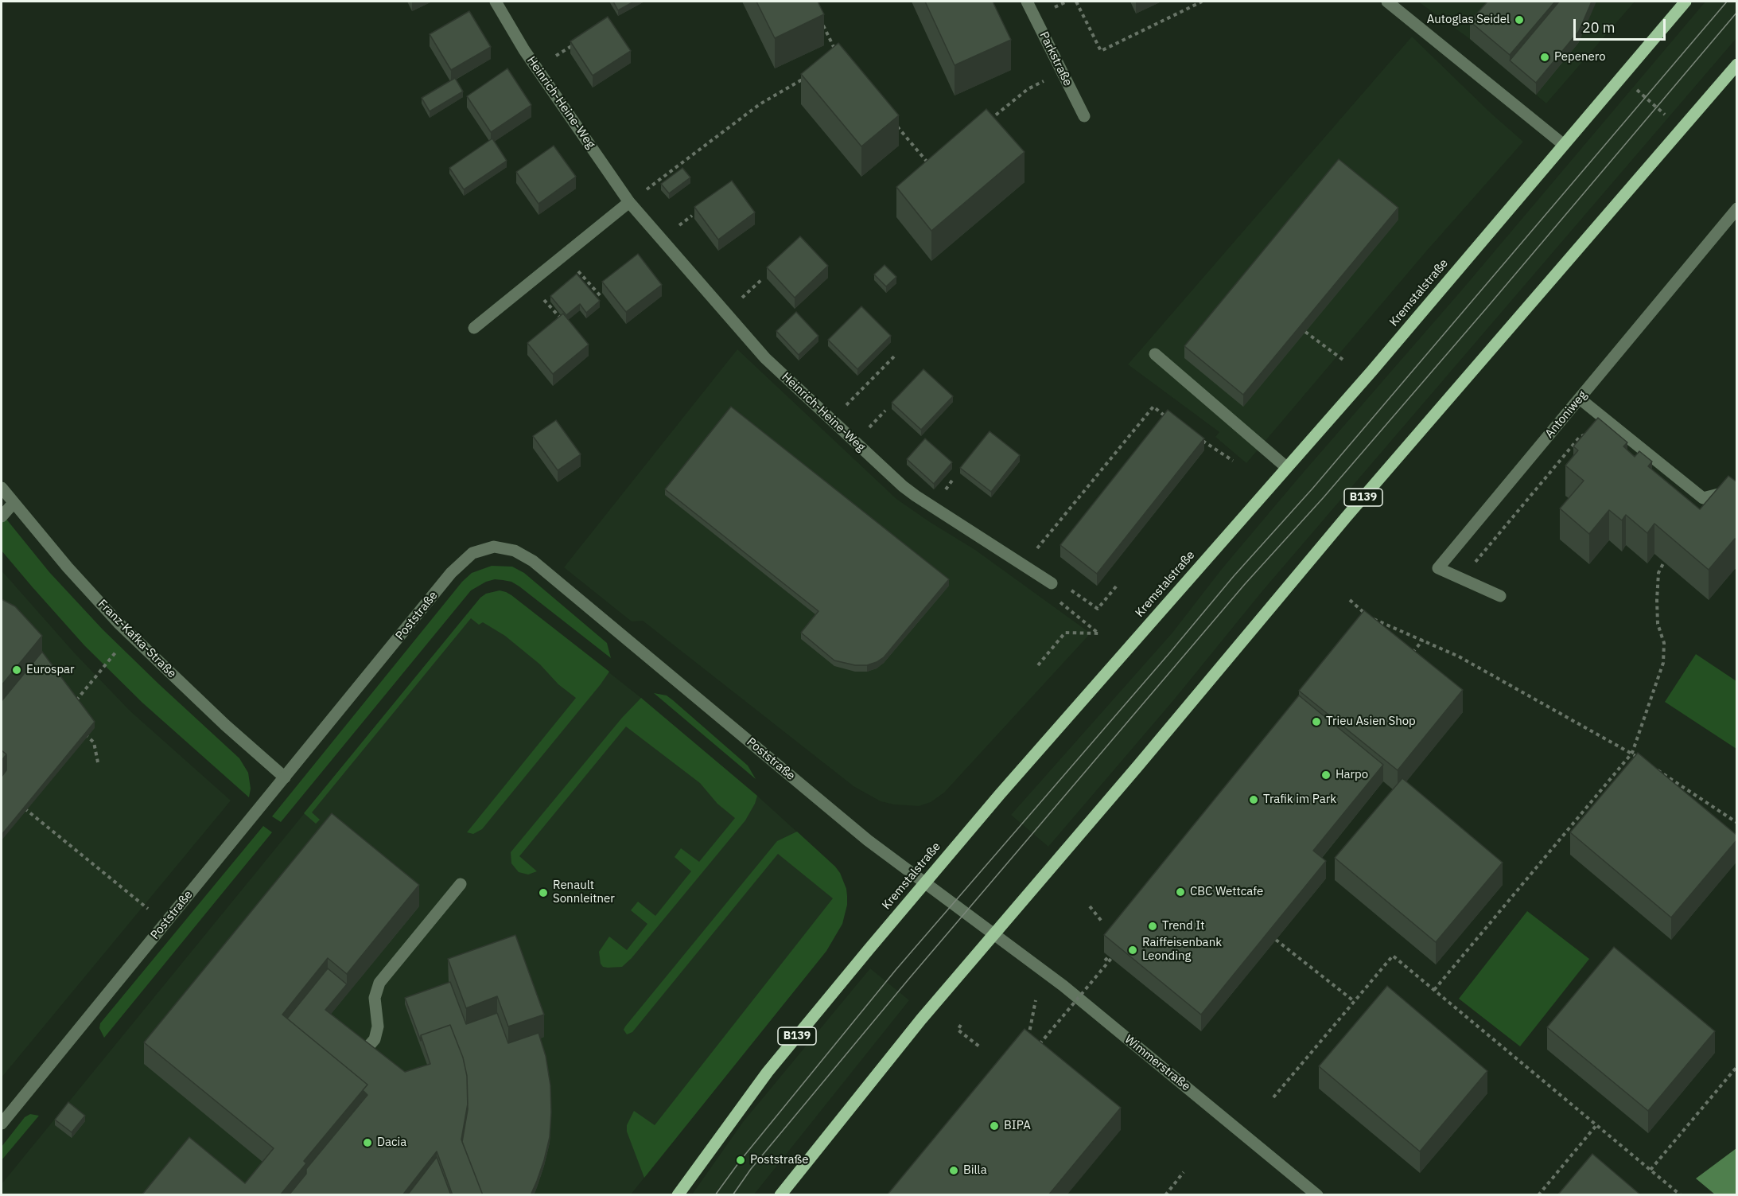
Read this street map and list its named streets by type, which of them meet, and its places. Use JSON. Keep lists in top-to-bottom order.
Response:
{
  "streets": {
    "main road": ["Kremstalstraße", "B139"],
    "street": [
      "Parkstraße",
      "Heinrich-Heine-Weg",
      "Antoniweg",
      "Poststraße",
      "Franz-Kafka-Straße",
      "Wimmerstraße"
    ]
  },
  "crossings": [
    ["Kremstalstraße", "Poststraße"],
    ["B139", "Poststraße"],
    ["B139", "Wimmerstraße"],
    ["Poststraße", "Franz-Kafka-Straße"],
    ["Poststraße", "Wimmerstraße"]
  ],
  "places": [
    "Autoglas Seidel",
    "Pepenero",
    "Eurospar",
    "Trieu Asien Shop",
    "Harpo",
    "Trafik im Park",
    "CBC Wettcafe",
    "Renault Sonnleitner",
    "Trend It",
    "Raiffeisenbank Leonding",
    "BIPA",
    "Dacia",
    "Poststraße",
    "Billa"
  ],
  "scale_bar": "20 m"
}
